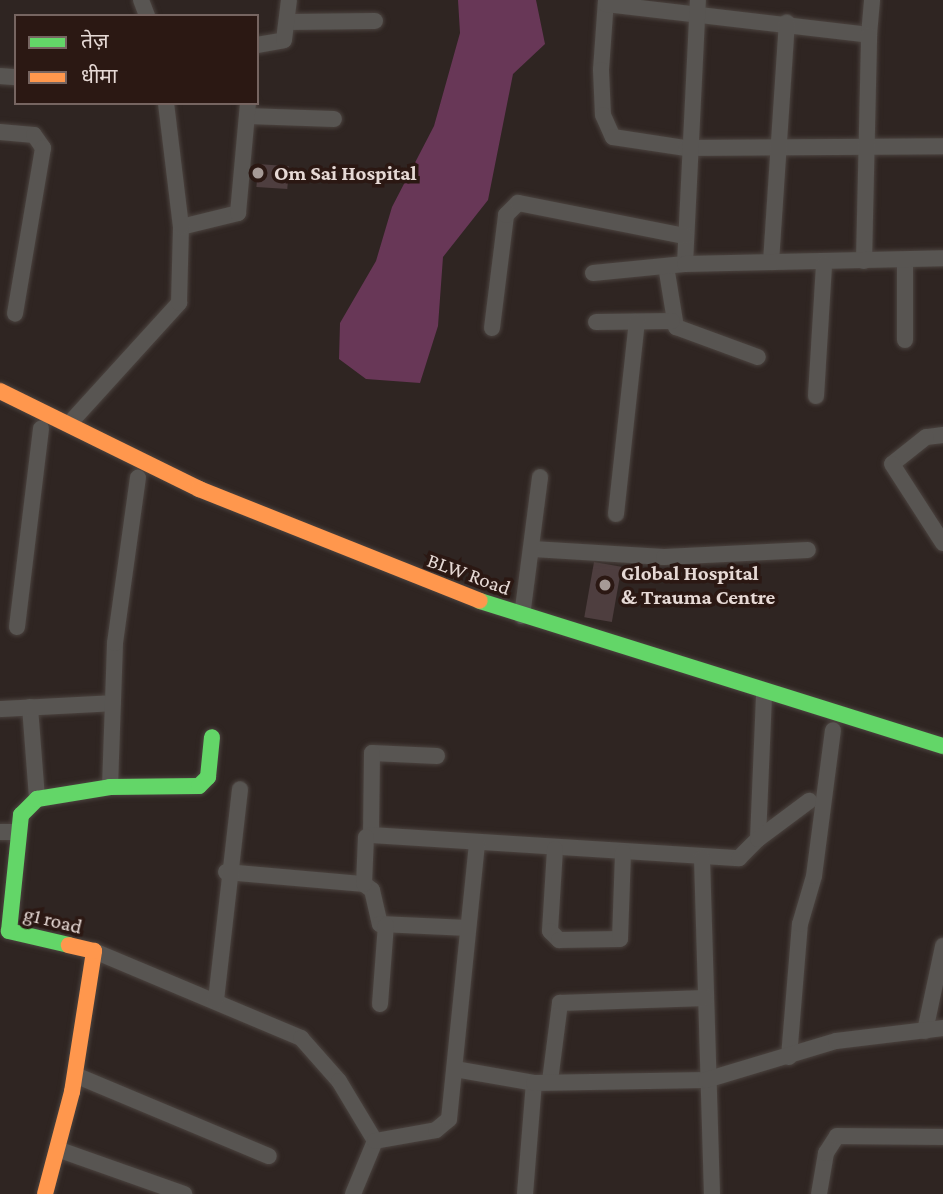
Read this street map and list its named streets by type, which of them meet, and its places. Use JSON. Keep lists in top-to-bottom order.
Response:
{
  "streets": {
    "main road": ["BLW Road", "g1 road"]
  },
  "places": ["Om Sai Hospital", "Global Hospital & Trauma Centre"],
  "legend": ["तेज़", "धीमा"]
}
